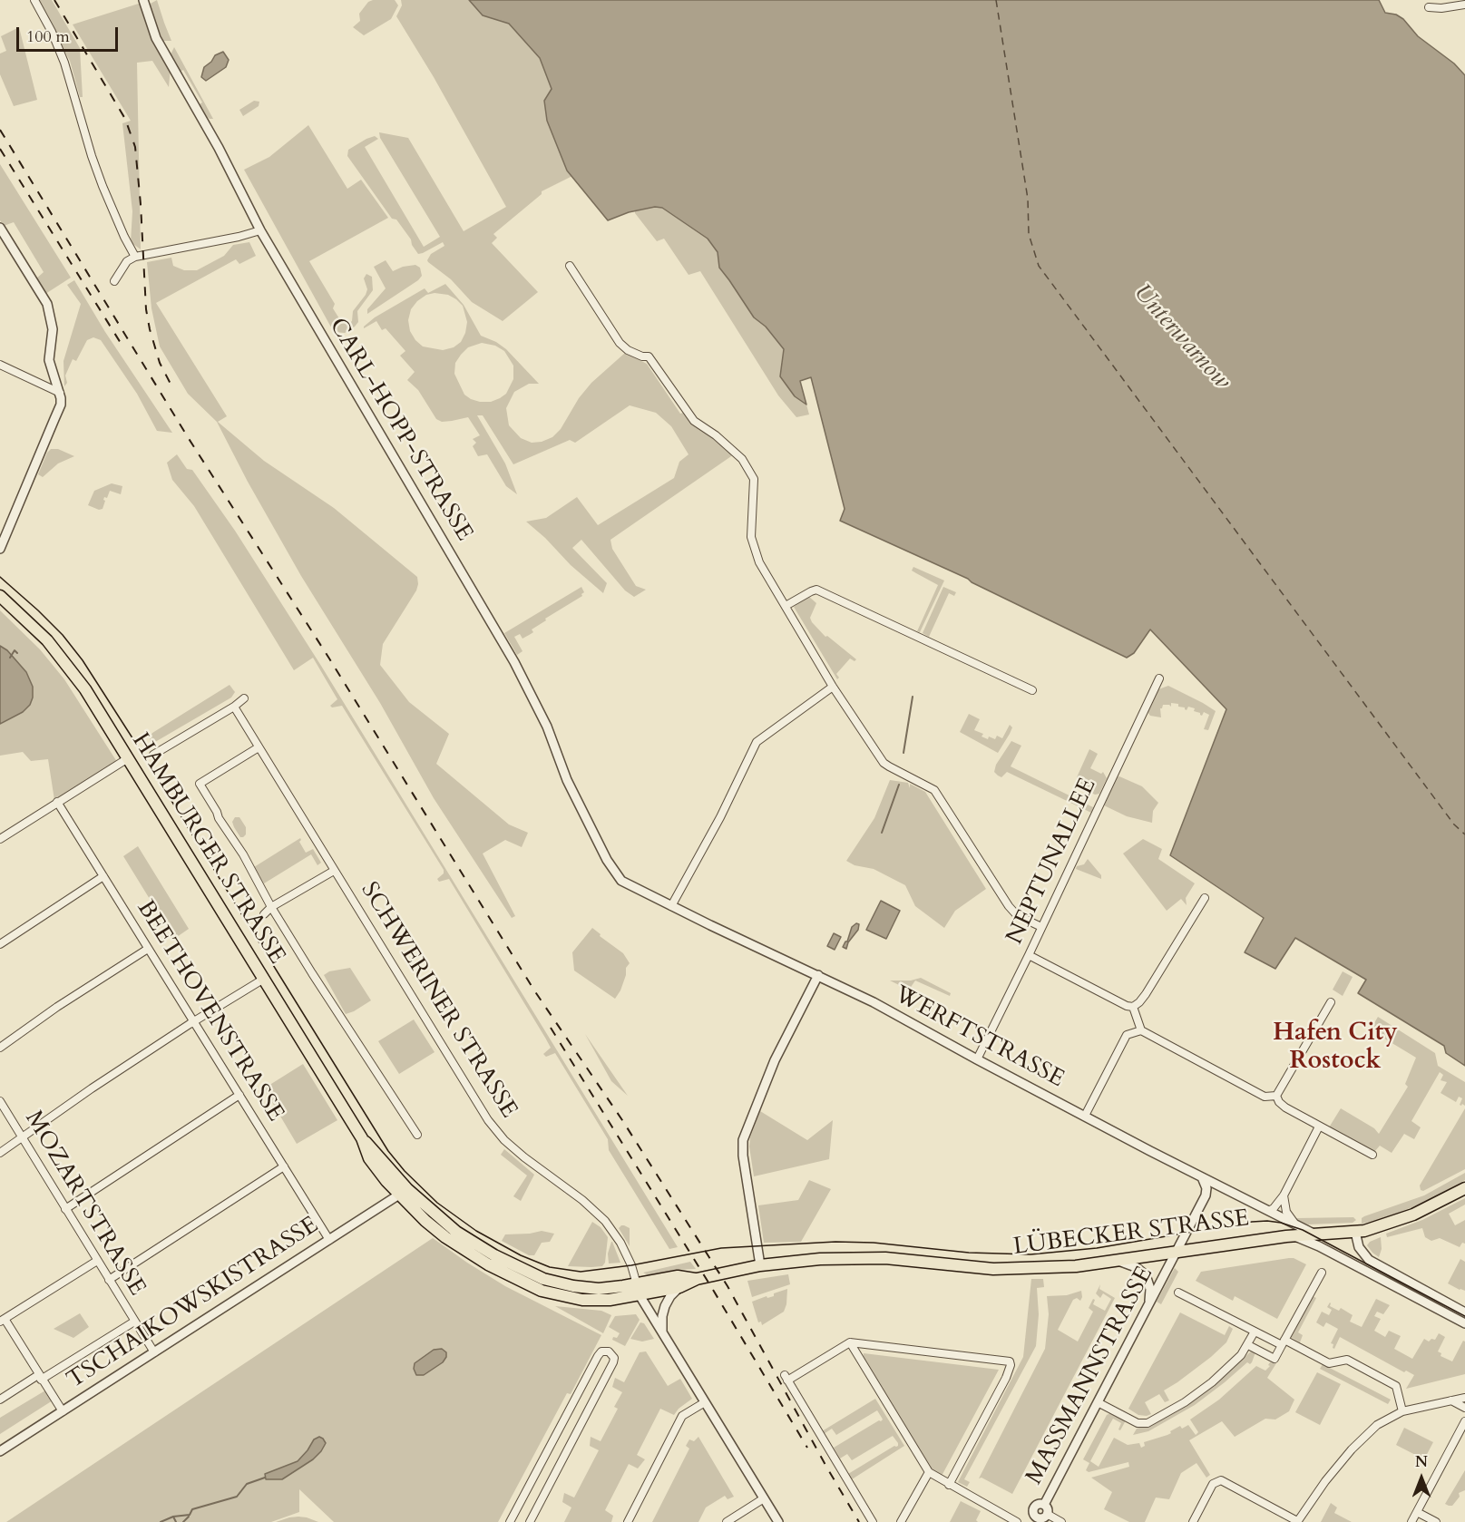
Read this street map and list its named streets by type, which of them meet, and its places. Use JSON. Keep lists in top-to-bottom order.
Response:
{
  "streets": {
    "main road": ["HAMBURGER STRASSE", "LÜBECKER STRASSE"],
    "street": [
      "CARL-HOPP-STRASSE",
      "NEPTUNALLEE",
      "SCHWERINER STRASSE",
      "BEETHOVENSTRASSE",
      "WERFTSTRASSE",
      "MOZARTSTRASSE",
      "TSCHAIKOWSKISTRASSE",
      "MASSMANNSTRASSE"
    ]
  },
  "crossings": [
    ["CARL-HOPP-STRASSE", "WERFTSTRASSE"],
    ["HAMBURGER STRASSE", "SCHWERINER STRASSE"],
    ["HAMBURGER STRASSE", "LÜBECKER STRASSE"],
    ["HAMBURGER STRASSE", "TSCHAIKOWSKISTRASSE"],
    ["NEPTUNALLEE", "WERFTSTRASSE"],
    ["SCHWERINER STRASSE", "LÜBECKER STRASSE"],
    ["BEETHOVENSTRASSE", "TSCHAIKOWSKISTRASSE"],
    ["WERFTSTRASSE", "LÜBECKER STRASSE"],
    ["WERFTSTRASSE", "MASSMANNSTRASSE"],
    ["MOZARTSTRASSE", "TSCHAIKOWSKISTRASSE"],
    ["LÜBECKER STRASSE", "MASSMANNSTRASSE"]
  ],
  "districts": ["Hafen City Rostock"],
  "water": ["Unterwarnow"],
  "scale_bar": "100 m",
  "north": "top"
}
